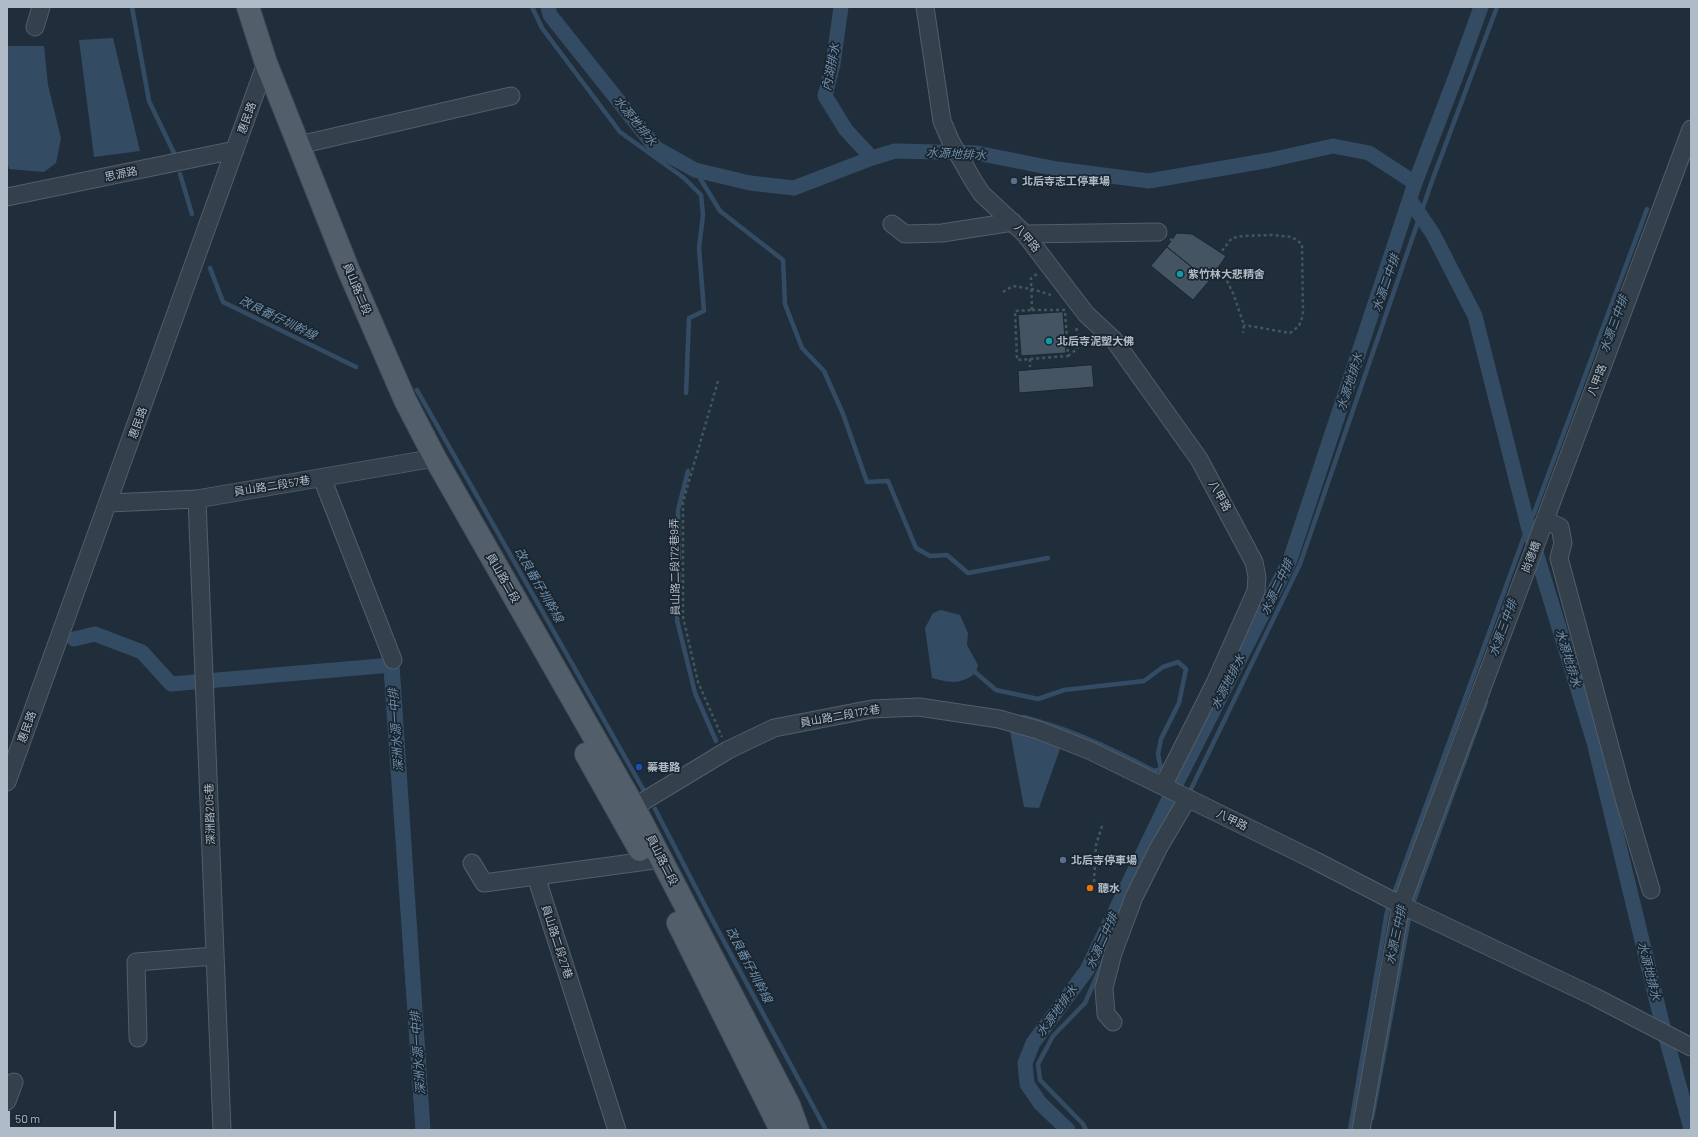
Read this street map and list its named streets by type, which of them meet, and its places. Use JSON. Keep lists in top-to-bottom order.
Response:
{
  "streets": {
    "main road": ["員山路二段"],
    "street": [
      "惠民路",
      "思源路",
      "八甲路",
      "員山路二段57巷",
      "尚德橋",
      "員山路二段172巷",
      "深洲路205巷",
      "員山路二段27巷"
    ],
    "path": ["員山路二段172巷9弄"]
  },
  "crossings": [
    ["惠民路", "思源路"],
    ["惠民路", "員山路二段"],
    ["惠民路", "員山路二段57巷"],
    ["八甲路", "尚德橋"],
    ["八甲路", "員山路二段172巷"],
    ["員山路二段", "員山路二段57巷"],
    ["員山路二段", "員山路二段172巷"],
    ["員山路二段57巷", "深洲路205巷"],
    ["員山路二段172巷9弄", "員山路二段172巷"]
  ],
  "water": [
    "內湖排水",
    "水源地排水",
    "水源二中排",
    "改良番仔圳幹線",
    "水源三中排",
    "深洲水源一中排"
  ],
  "places": [
    "北后寺志工停車場",
    "紫竹林大悲精舍",
    "北后寺泥塑大佛",
    "蓁巷路",
    "北后寺停車場",
    "聽水"
  ],
  "scale_bar": "50 m"
}
